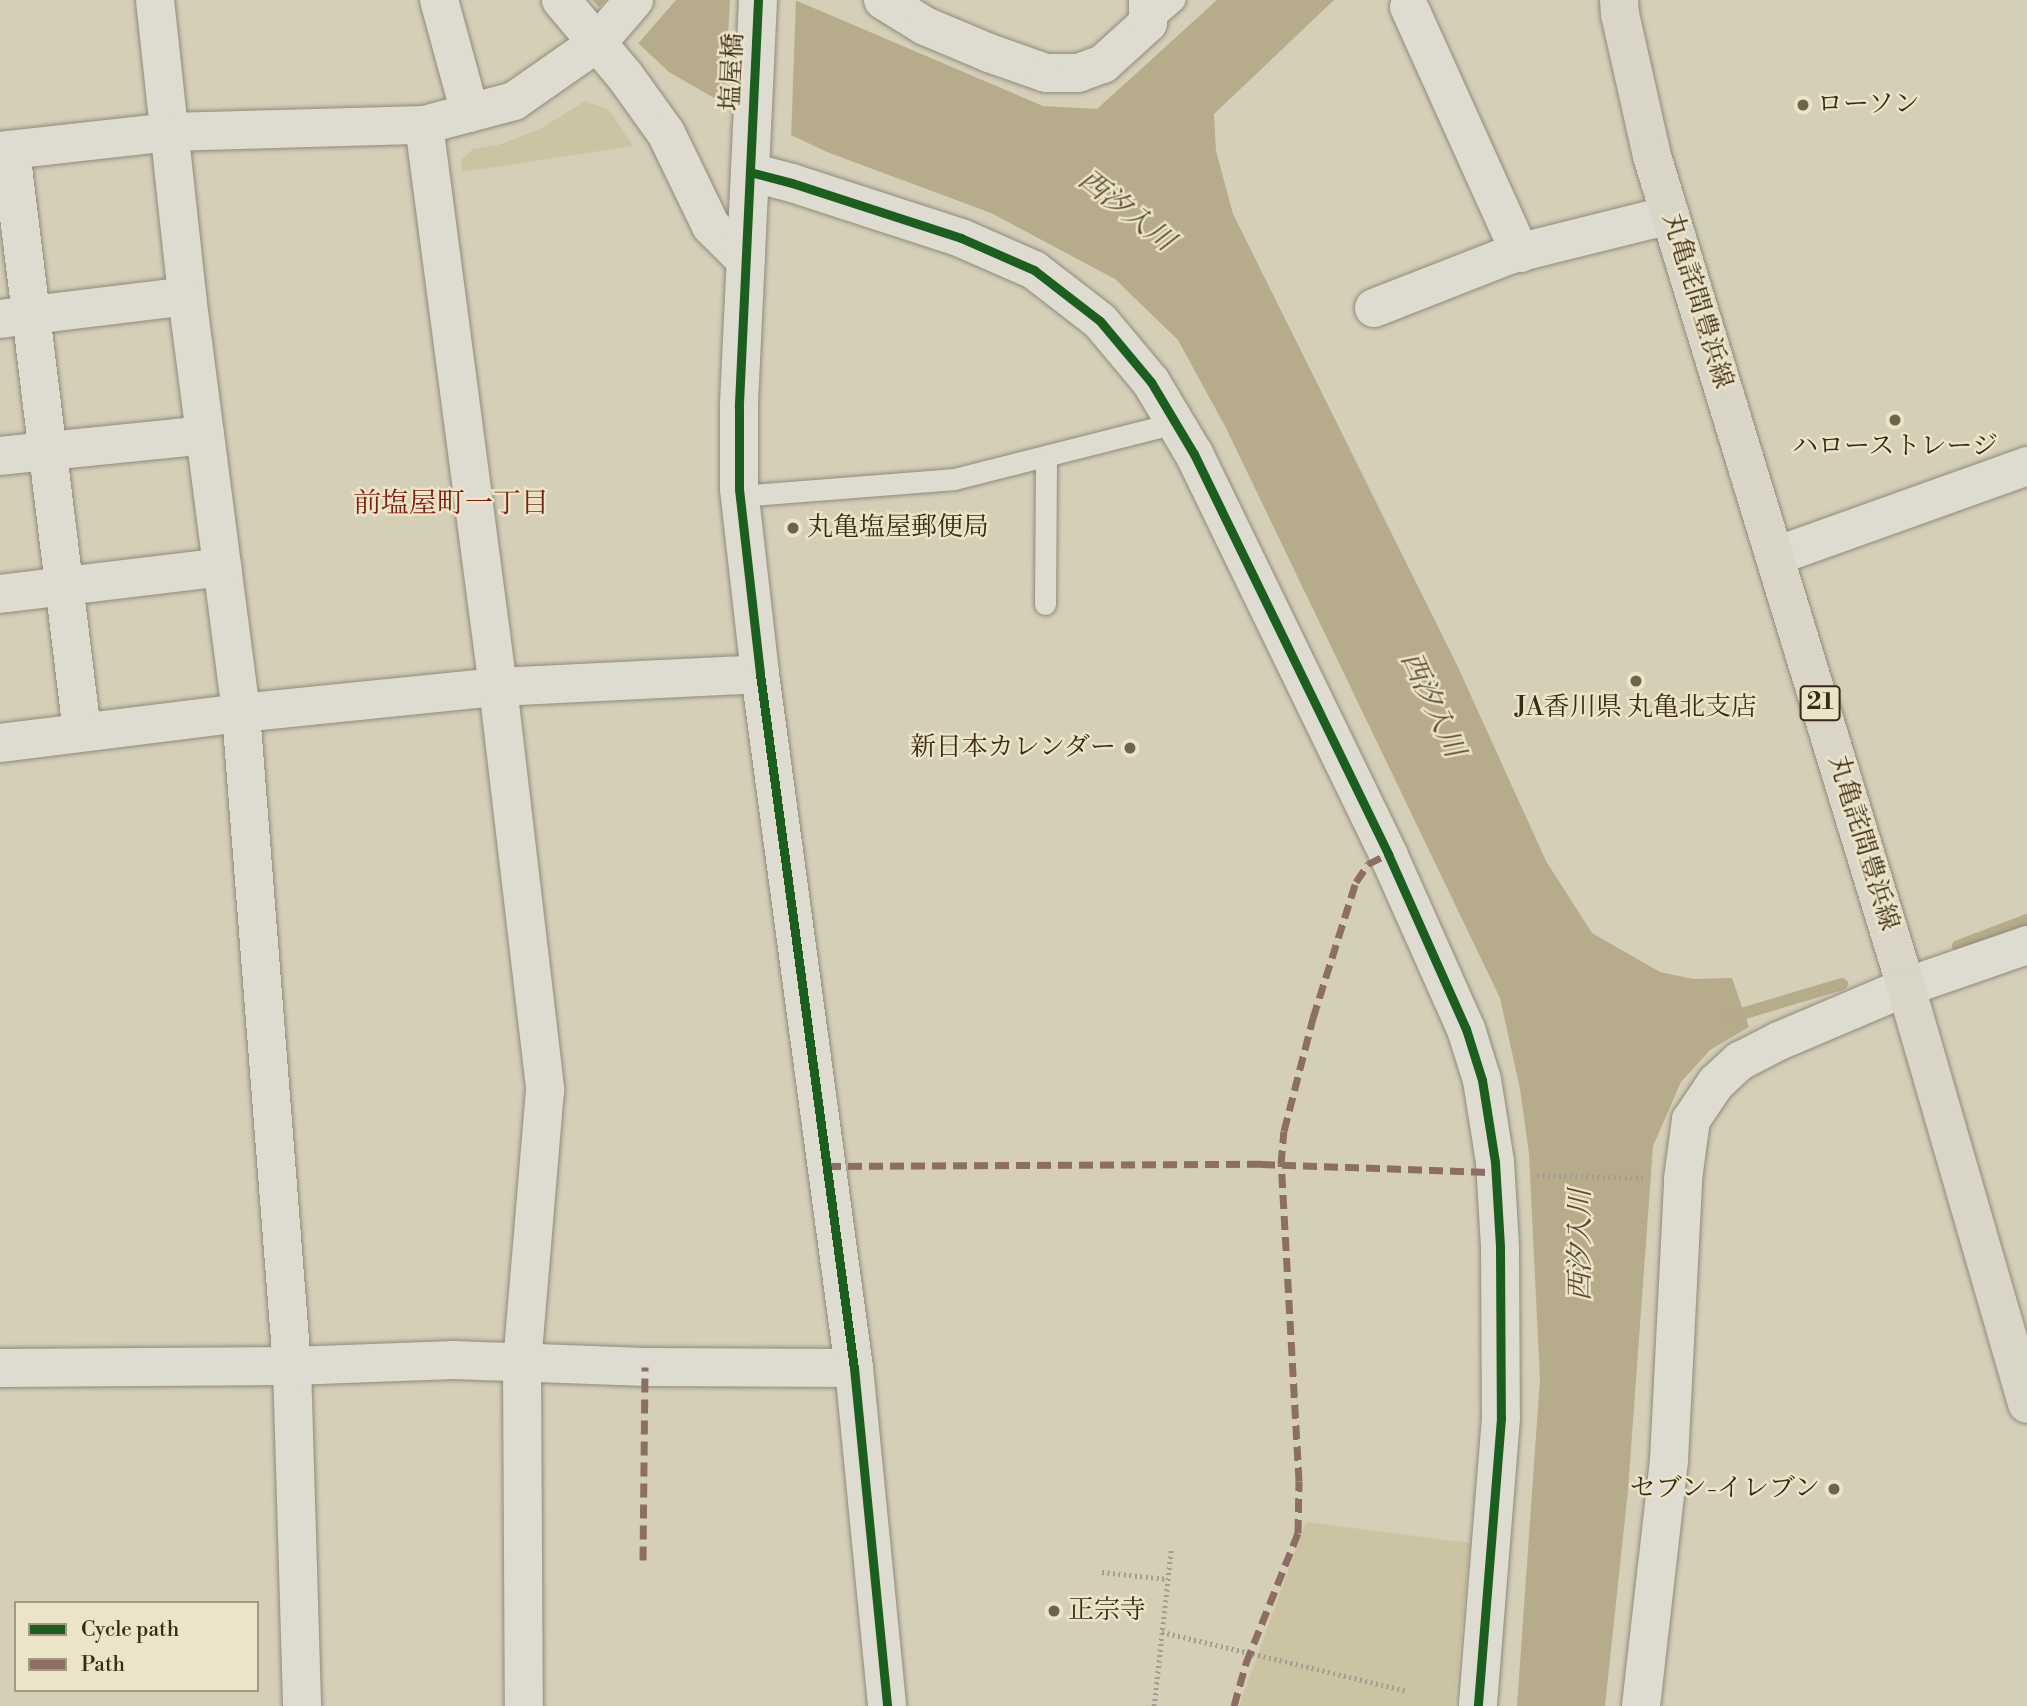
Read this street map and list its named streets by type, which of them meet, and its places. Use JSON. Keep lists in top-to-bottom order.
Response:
{
  "streets": {
    "main road": ["丸亀詫間豊浜線", "21"],
    "street": ["塩屋橋"]
  },
  "districts": ["前塩屋町一丁目"],
  "water": ["西汐入川"],
  "places": [
    "ローソン",
    "ハローストレージ",
    "丸亀塩屋郵便局",
    "JA香川県 丸亀北支店",
    "新日本カレンダー",
    "セブン-イレブン",
    "正宗寺"
  ],
  "legend": ["Cycle path", "Path"]
}
